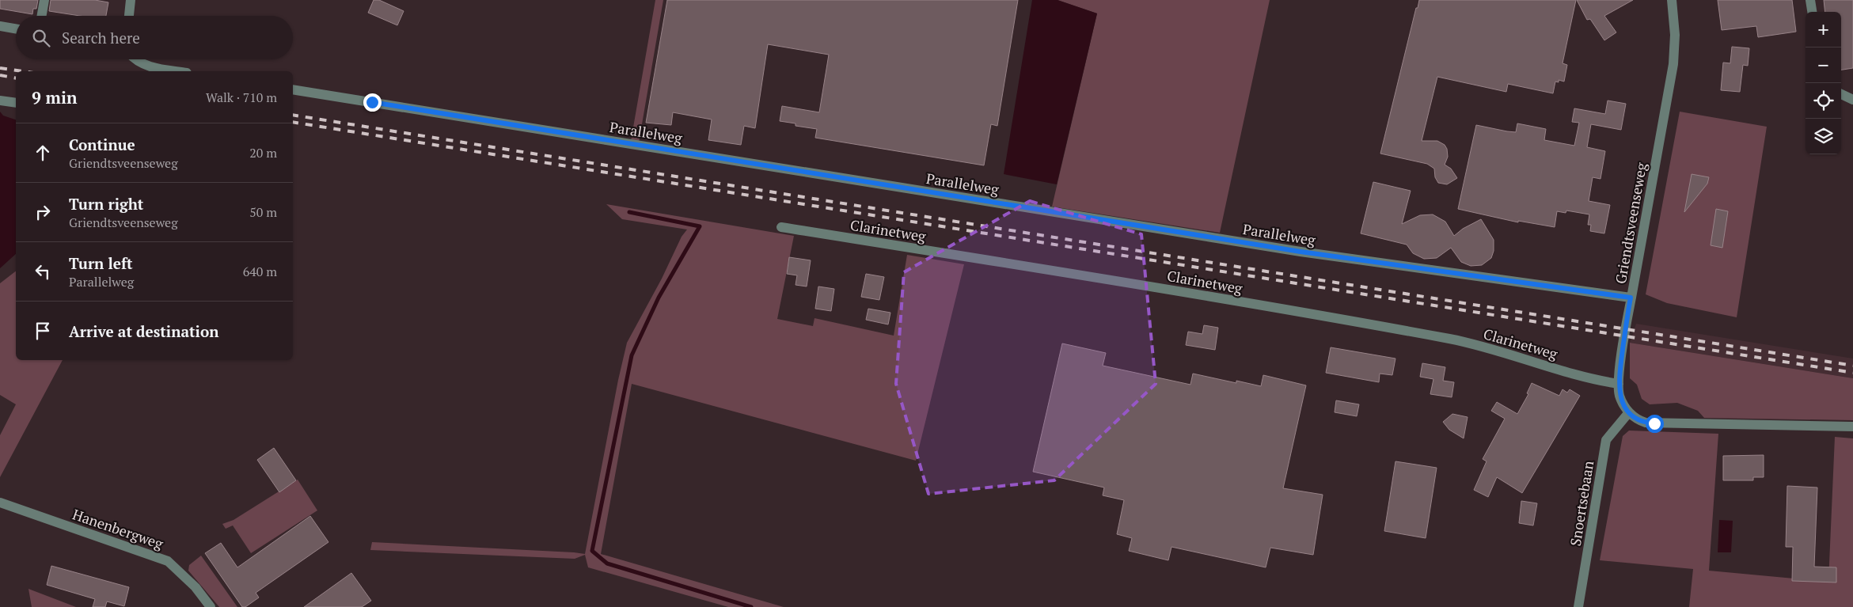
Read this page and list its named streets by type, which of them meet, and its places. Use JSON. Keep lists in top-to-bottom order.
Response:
{
  "streets": {
    "street": [
      "Parallelweg",
      "Griendtsveenseweg",
      "Clarinetweg",
      "Snoertsebaan",
      "Hanenbergweg"
    ]
  },
  "crossings": [
    ["Parallelweg", "Griendtsveenseweg"],
    ["Griendtsveenseweg", "Clarinetweg"],
    ["Griendtsveenseweg", "Snoertsebaan"]
  ],
  "page": {
    "map_buttons": ["+", "−"],
    "search": "Search here",
    "heading": ["9 min", "Walk · 710 m"],
    "list": [
      ["Continue", "Griendtsveenseweg", "20 m"],
      ["Turn right", "Griendtsveenseweg", "50 m"],
      ["Turn left", "Parallelweg", "640 m"],
      "Arrive at destination"
    ]
  }
}
